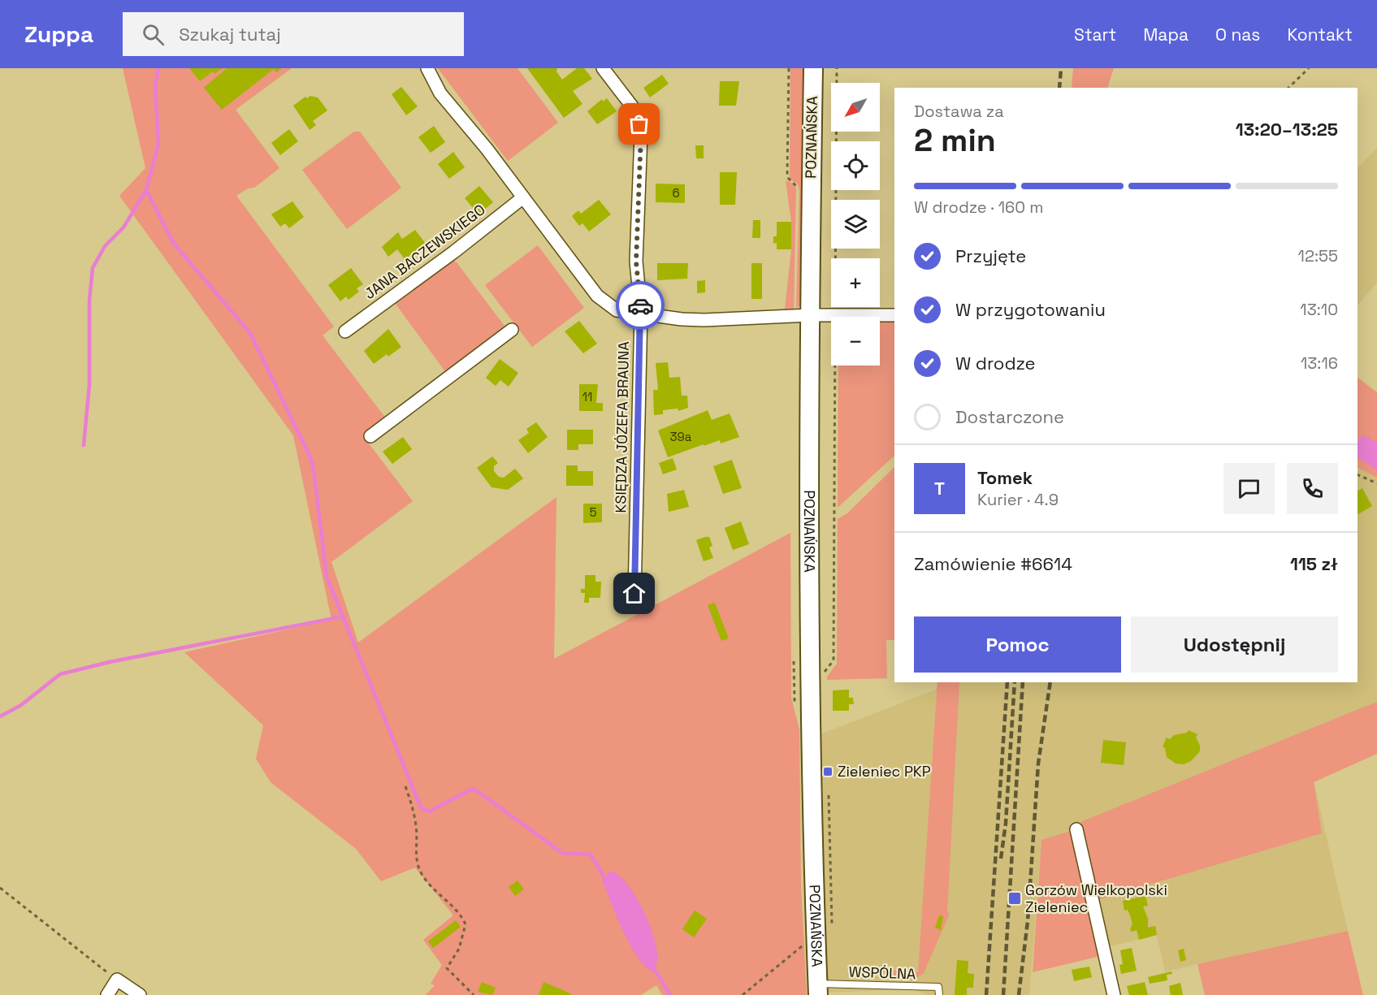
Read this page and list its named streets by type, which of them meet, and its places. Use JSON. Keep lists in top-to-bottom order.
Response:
{
  "streets": {
    "main road": ["POZNAŃSKA"],
    "street": ["JANA BACZEWSKIEGO", "KSIĘDZA JÓZEFA BRAUNA"],
    "lane": ["WSPÓLNA"]
  },
  "crossings": [
    ["POZNAŃSKA", "WSPÓLNA"]
  ],
  "places": {
    "transit": ["Zieleniec PKP", "Gorzów Wielkopolski Zieleniec"]
  },
  "house_numbers": [
    "6",
    "11",
    "39a",
    "5"
  ],
  "north": "bottom left",
  "page": {
    "header": "Zuppa",
    "search": "Szukaj tutaj",
    "nav": [
      "Start",
      "Mapa",
      "O nas",
      "Kontakt"
    ],
    "map_buttons": ["+", "−"],
    "heading": ["2 min", "Dostawa za", "13:20–13:25"],
    "panel": [
      "Tomek",
      "Kurier · 4.9",
      "Zamówienie #6614",
      "115 zł"
    ],
    "bar": "W drodze · 160 m",
    "list": [
      ["Przyjęte", "12:55"],
      ["W przygotowaniu", "13:10"],
      ["W drodze", "13:16"],
      "Dostarczone"
    ],
    "round": "T",
    "buttons": ["Pomoc", "Udostępnij"]
  }
}
